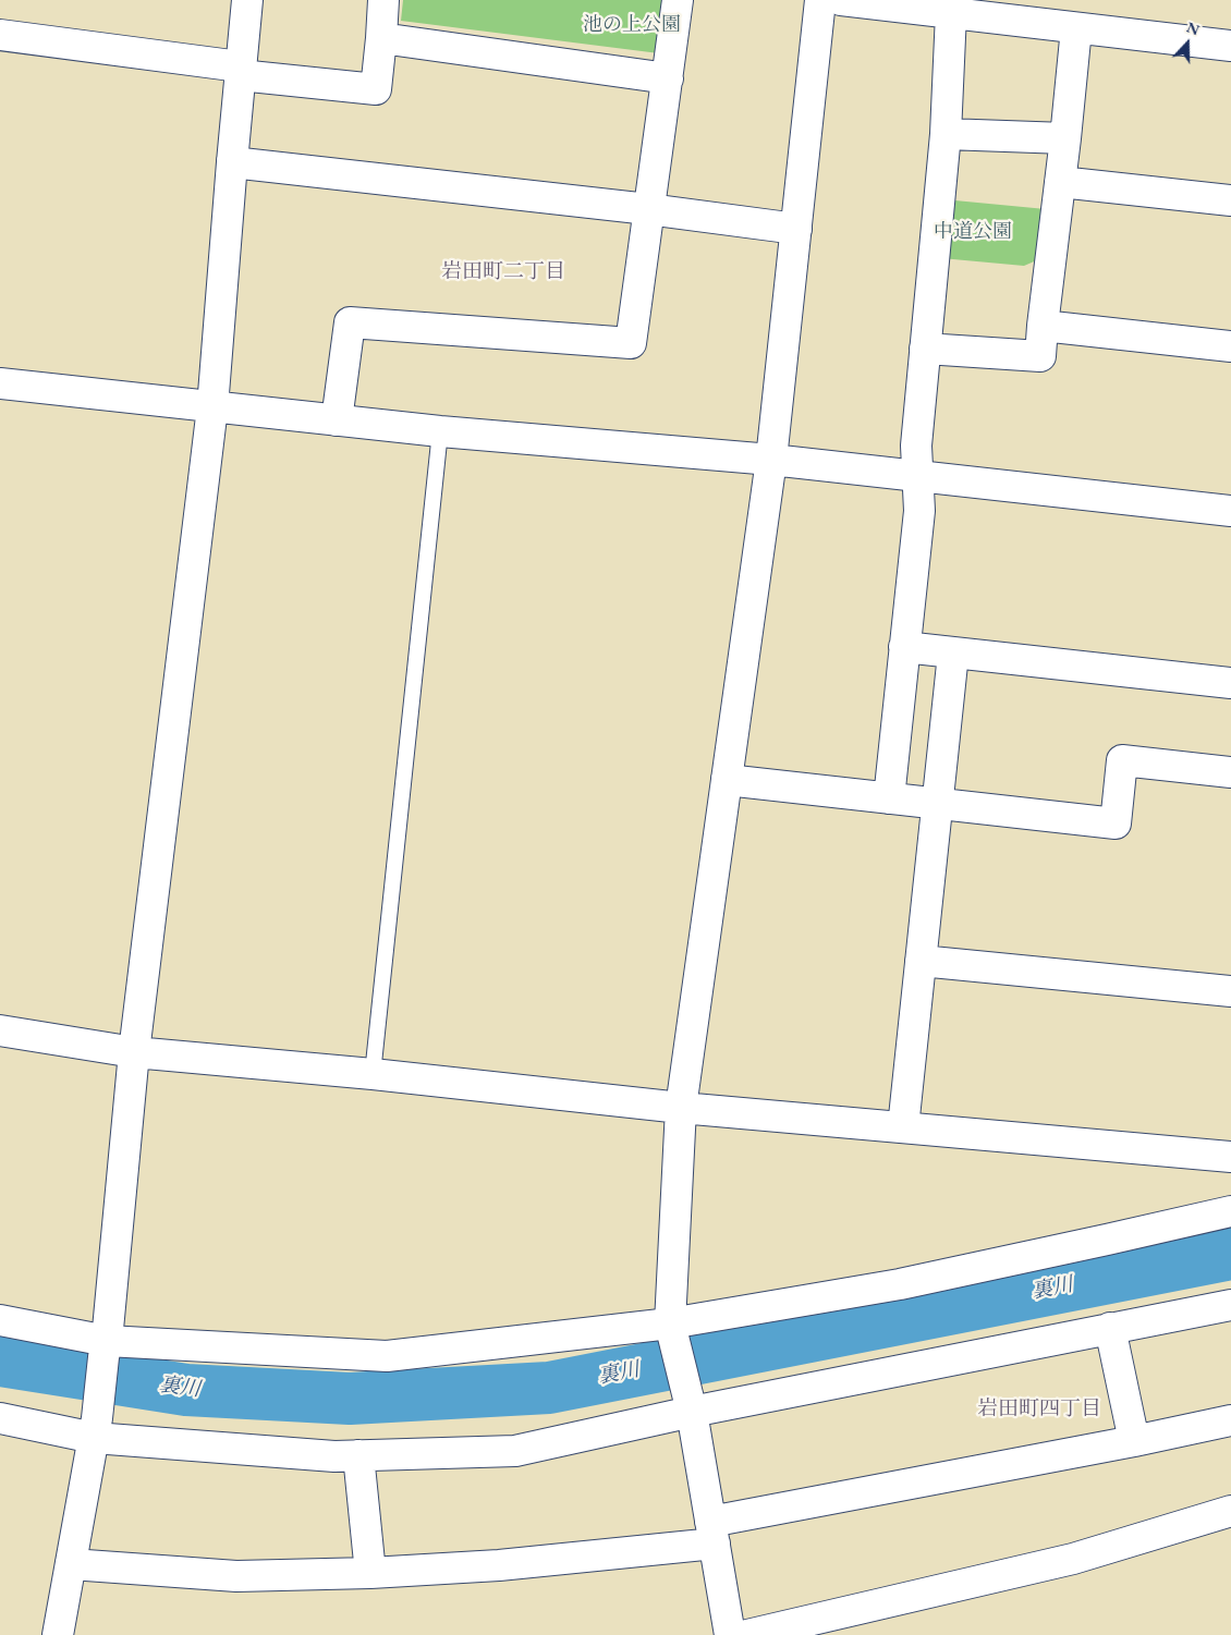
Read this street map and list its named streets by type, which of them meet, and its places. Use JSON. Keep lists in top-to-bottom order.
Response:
{
  "districts": ["岩田町二丁目", "岩田町四丁目"],
  "water": ["裏川"],
  "parks": ["池の上公園", "中道公園"],
  "north": "top"
}
